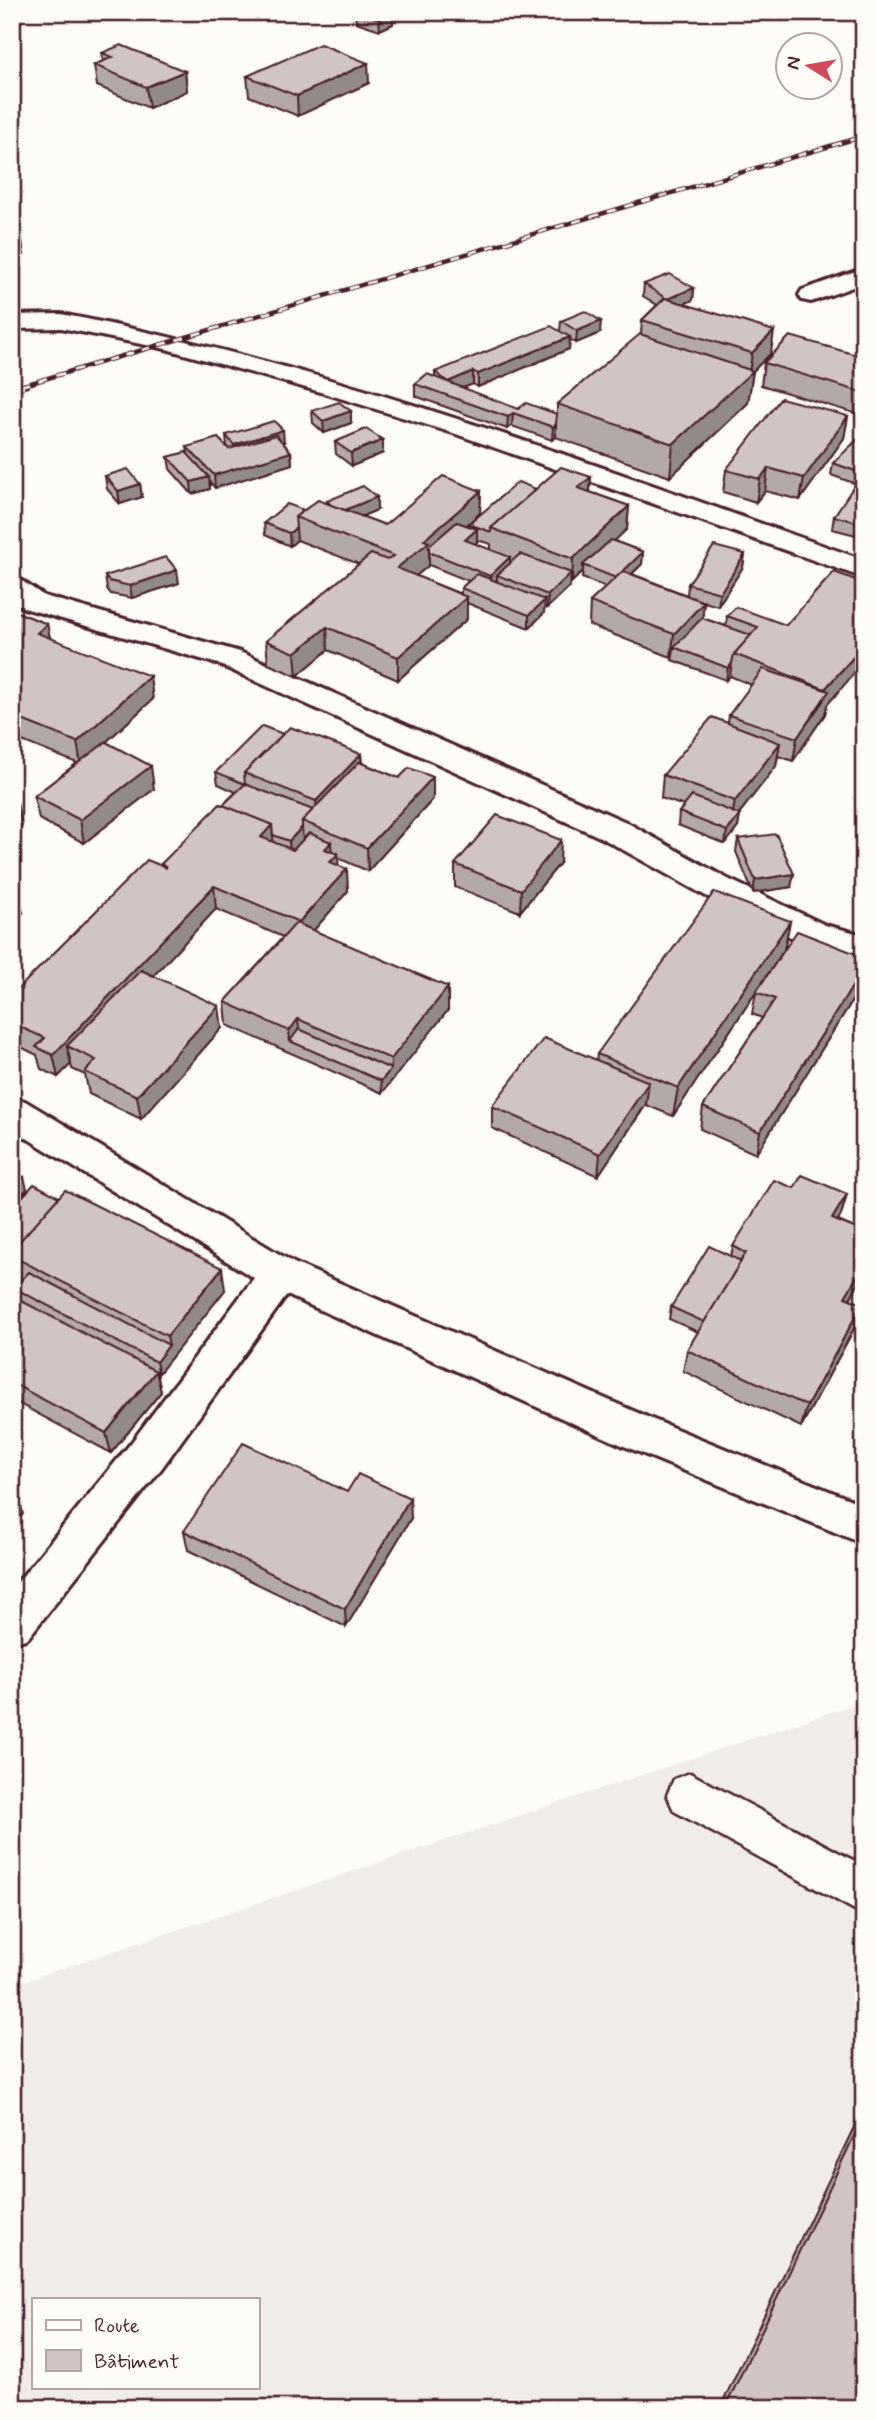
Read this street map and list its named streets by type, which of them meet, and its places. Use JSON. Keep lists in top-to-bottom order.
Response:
{
  "legend": ["Route", "Bâtiment"],
  "north": "left"
}
